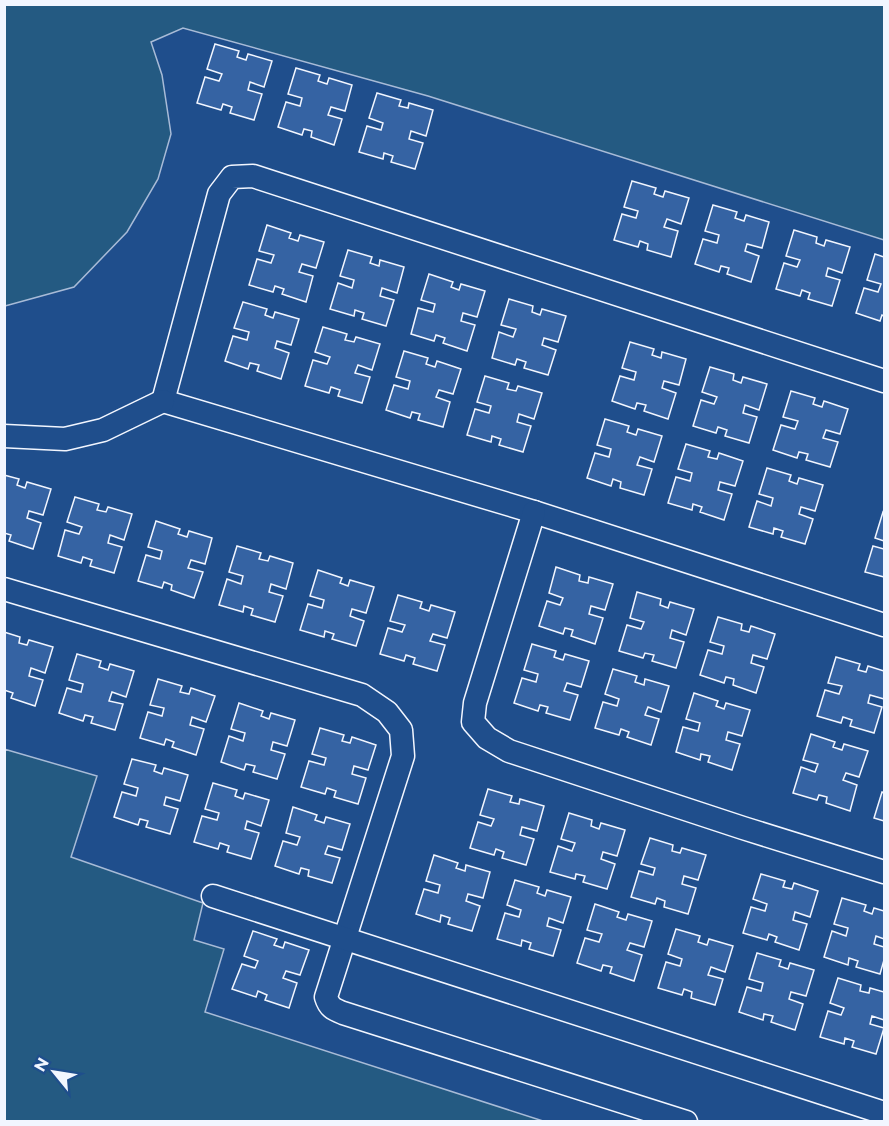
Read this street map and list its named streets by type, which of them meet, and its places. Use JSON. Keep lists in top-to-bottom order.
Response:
{
  "north": "top left"
}
